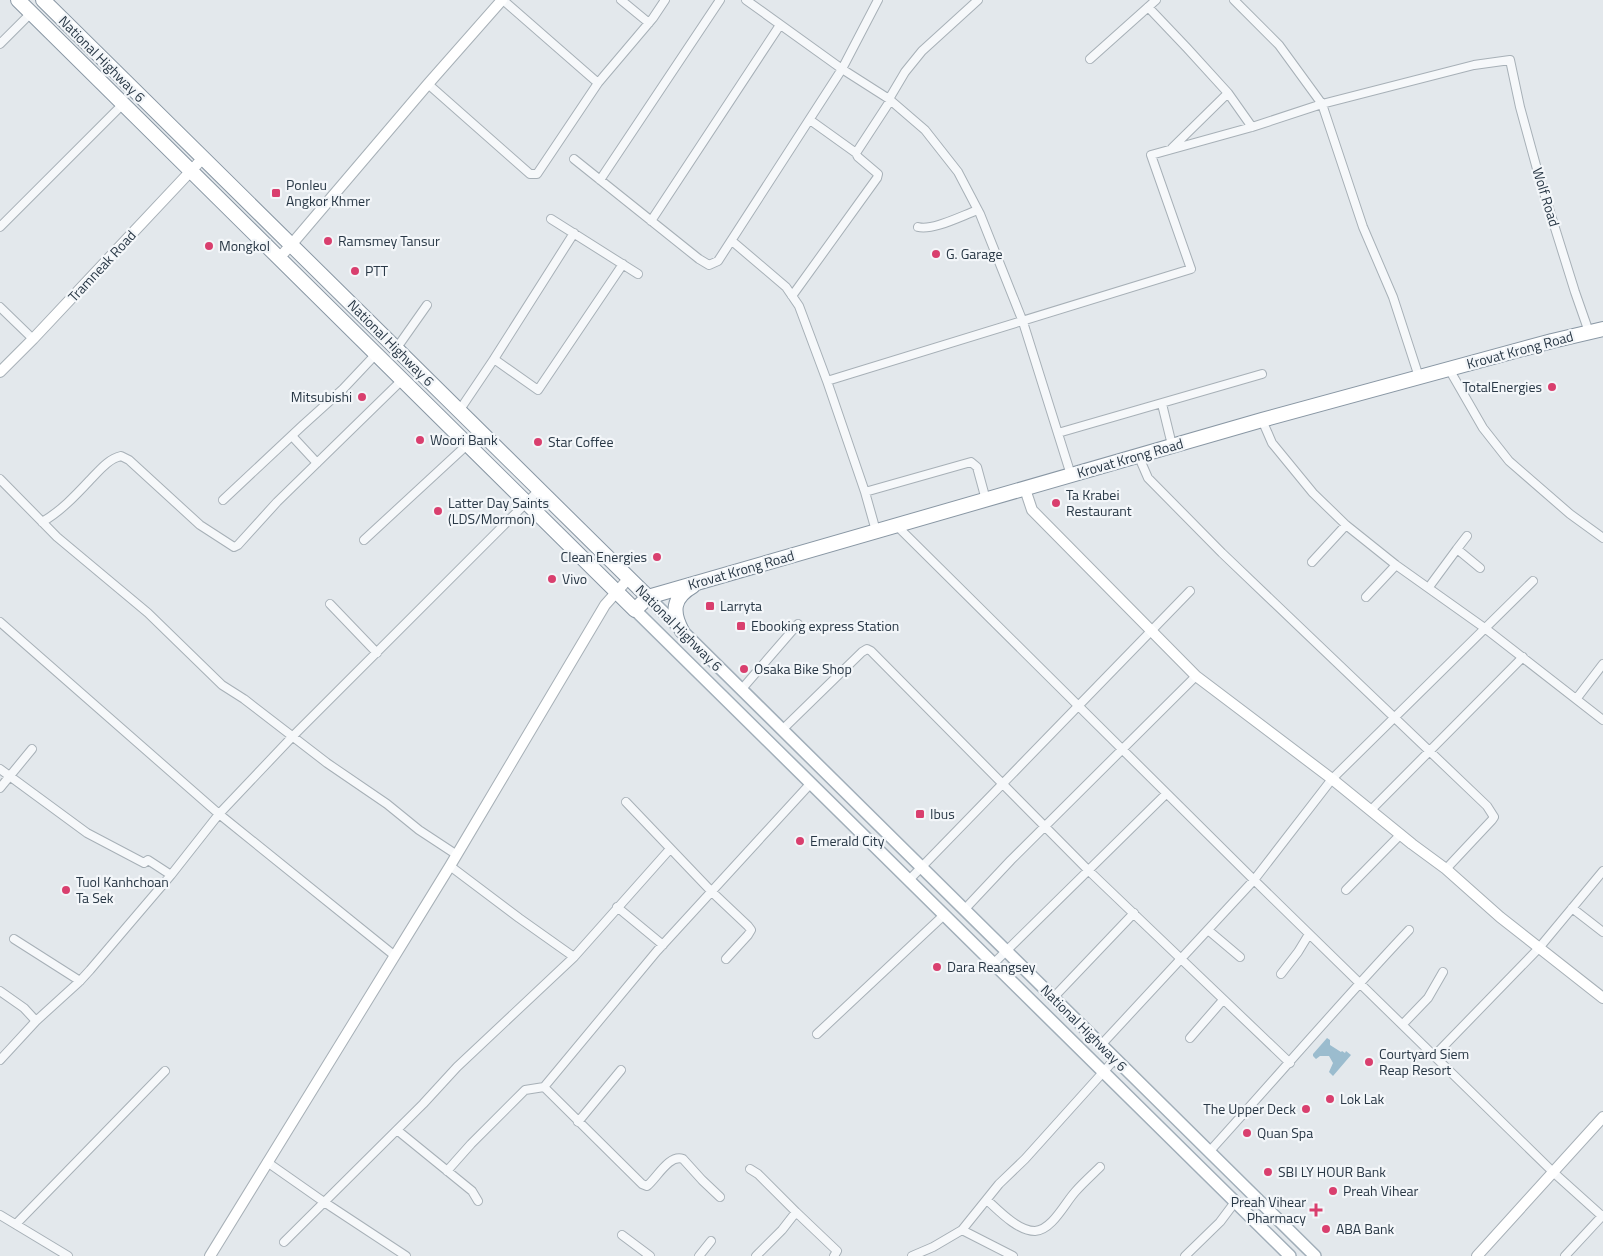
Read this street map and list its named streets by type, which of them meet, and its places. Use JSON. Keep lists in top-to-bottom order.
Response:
{
  "streets": {
    "highway": ["National Highway 6", "Krovat Krong Road"],
    "street": ["Wolf Road", "Tramneak Road"]
  },
  "crossings": [
    ["National Highway 6", "Tramneak Road"],
    ["National Highway 6", "Krovat Krong Road"],
    ["Wolf Road", "Krovat Krong Road"]
  ],
  "places": {
    "transit": [
      "Ponleu Angkor Khmer",
      "Larryta",
      "Ebooking express Station",
      "Ibus"
    ],
    "other": [
      "Ramsmey Tansur",
      "Mongkol",
      "G. Garage",
      "PTT",
      "TotalEnergies",
      "Mitsubishi",
      "Woori Bank",
      "Star Coffee",
      "Ta Krabei Restaurant",
      "Latter Day Saints (LDS/Mormon)",
      "Clean Energies",
      "Vivo",
      "Osaka Bike Shop",
      "Emerald City",
      "Tuol Kanhchoan Ta Sek",
      "Dara Reangsey",
      "Courtyard Siem Reap Resort",
      "Lok Lak",
      "The Upper Deck",
      "Quan Spa",
      "SBI LY HOUR Bank",
      "Preah Vihear",
      "ABA Bank"
    ],
    "health": ["Preah Vihear Pharmacy"]
  }
}
